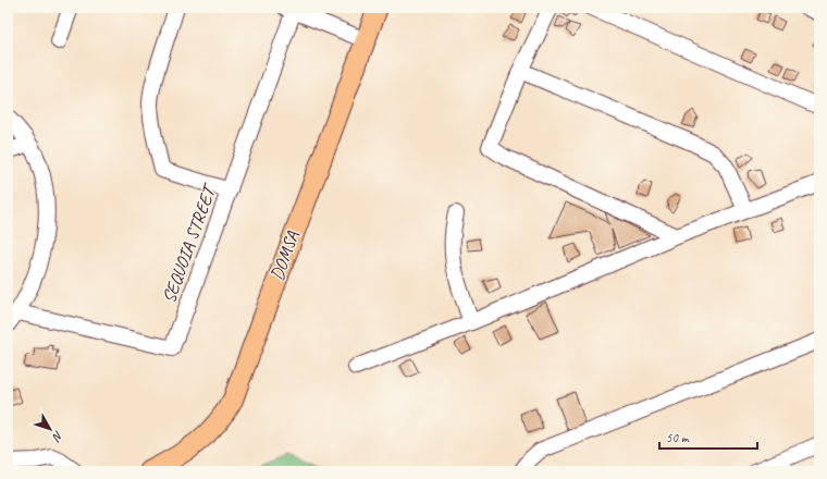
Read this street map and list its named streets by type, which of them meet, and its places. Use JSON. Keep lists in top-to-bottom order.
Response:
{
  "streets": {
    "main road": ["DOMSA"],
    "street": ["SEQUOIA STREET"]
  },
  "scale_bar": "50 m",
  "north": "bottom right"
}
